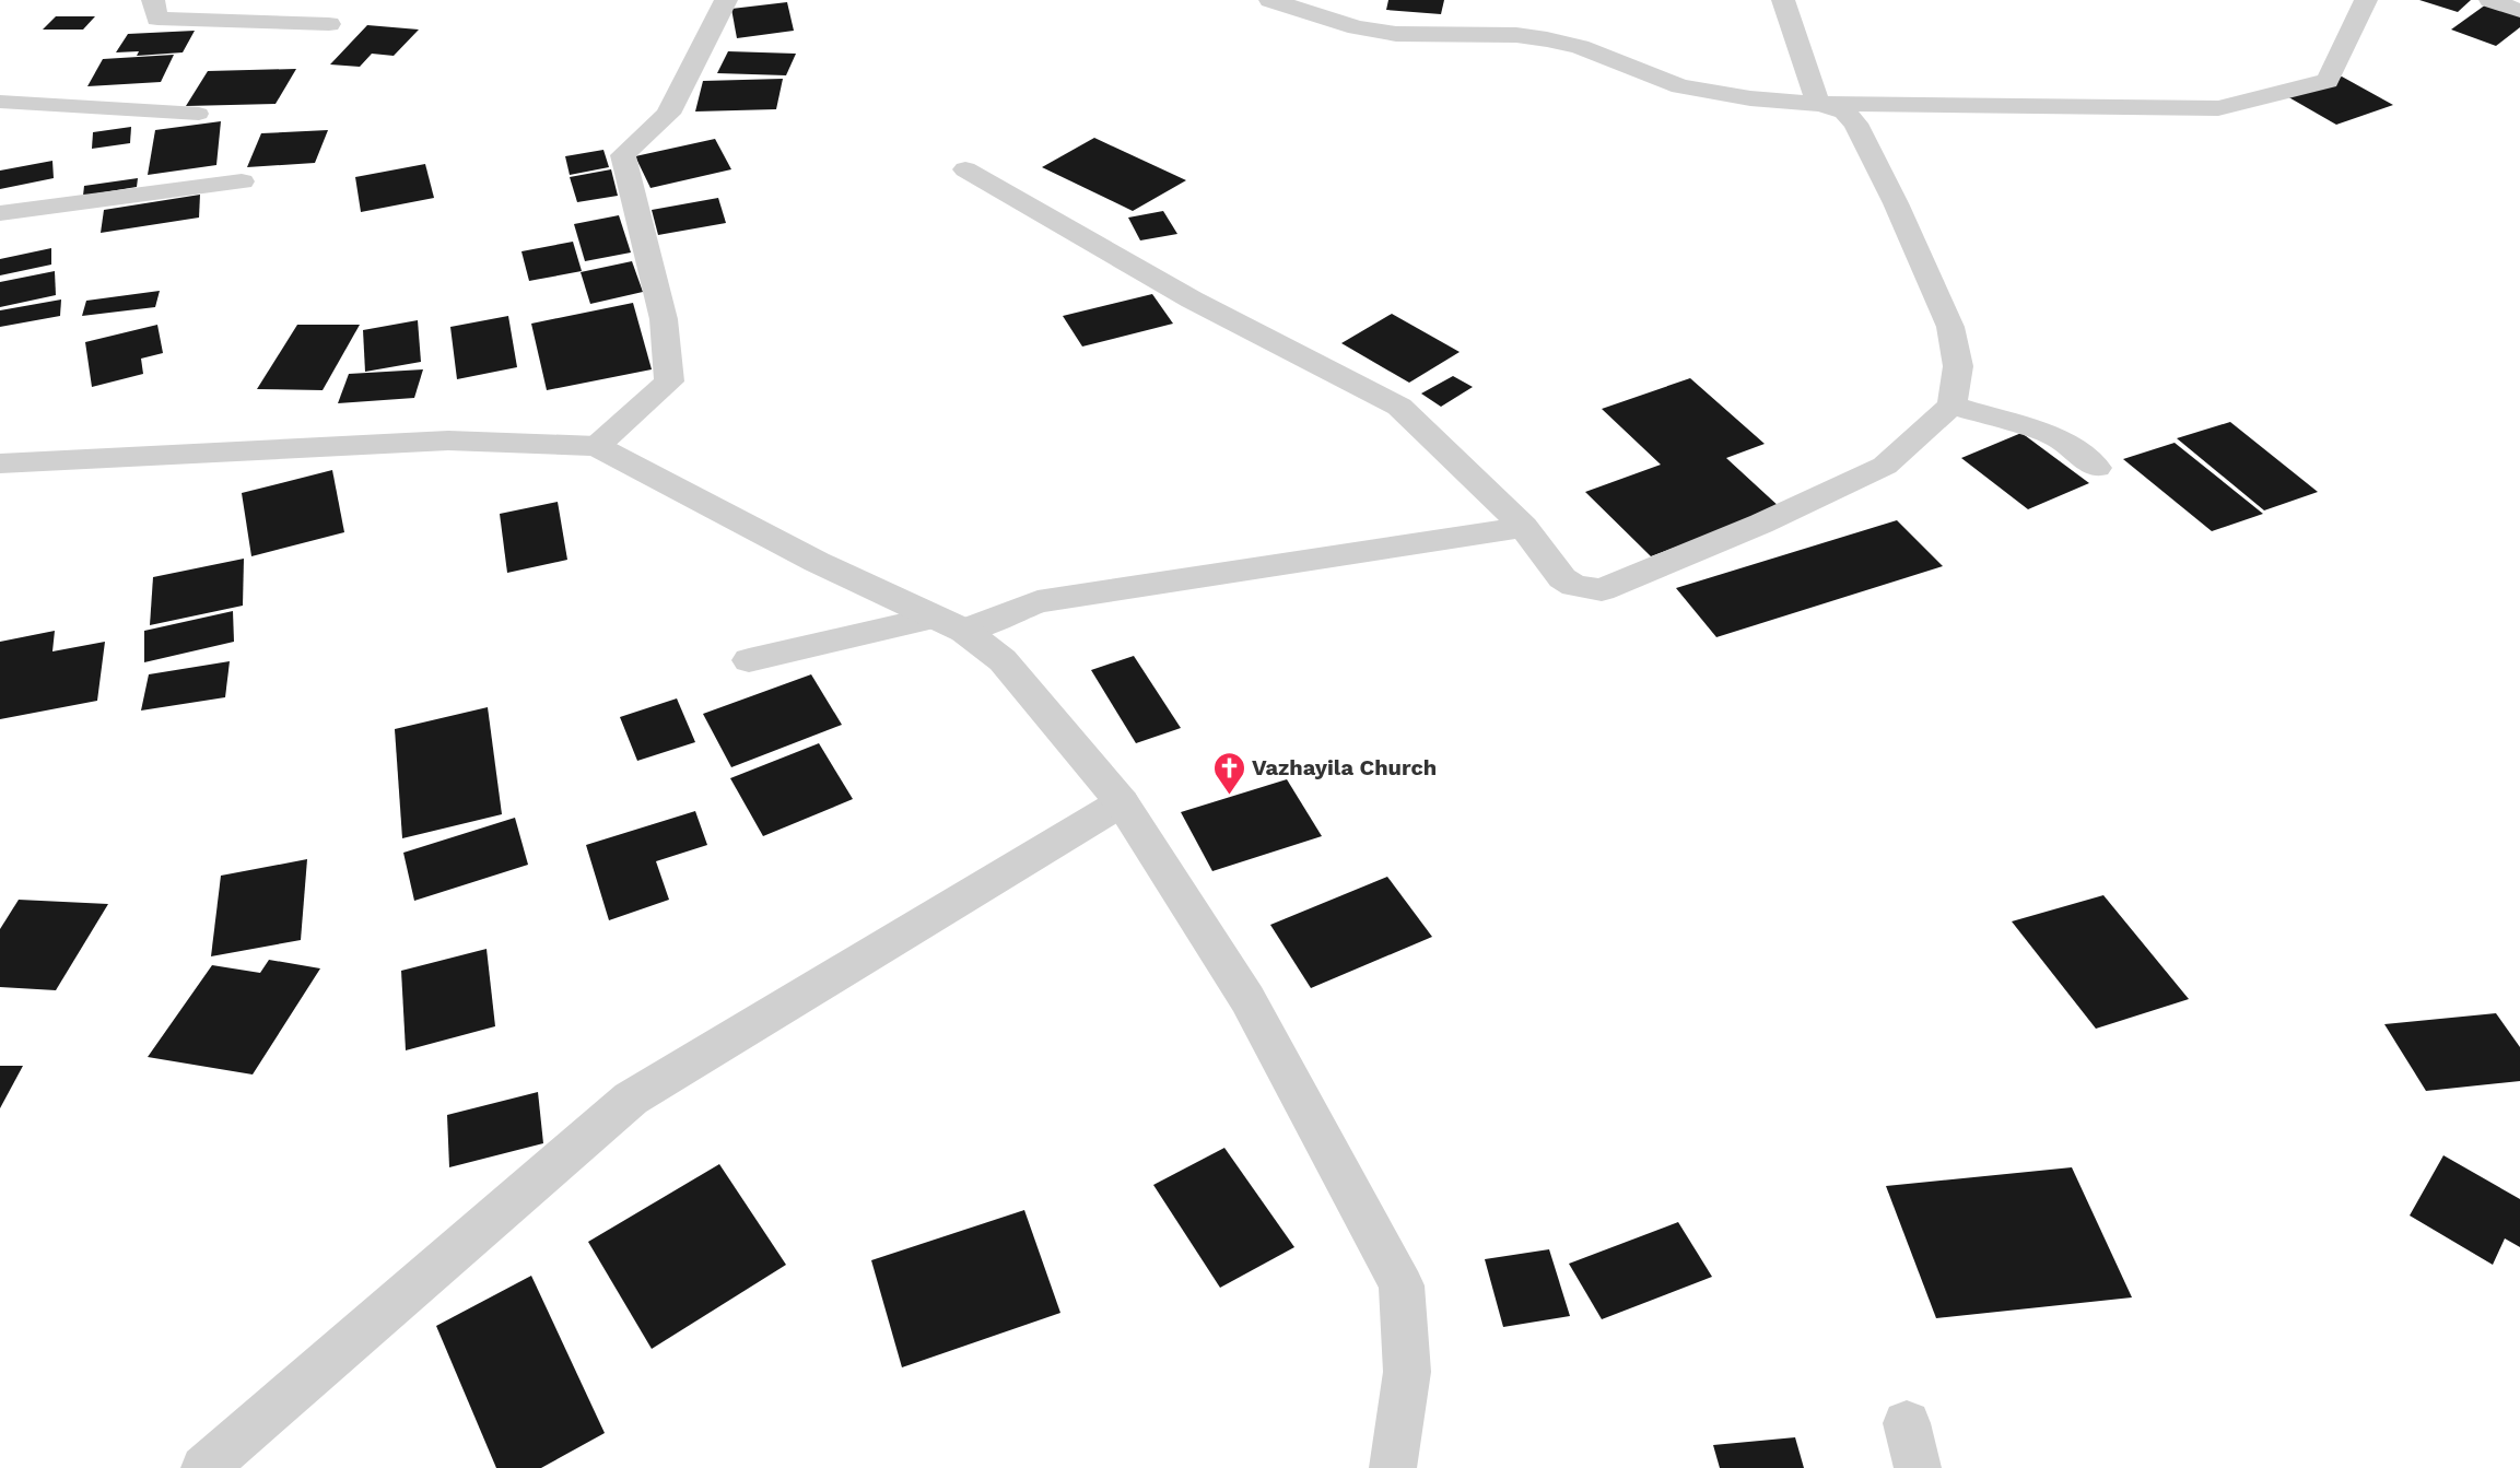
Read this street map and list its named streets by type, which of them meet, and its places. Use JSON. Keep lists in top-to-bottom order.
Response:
{
  "places": {
    "church": ["Vazhayila Church"]
  }
}
